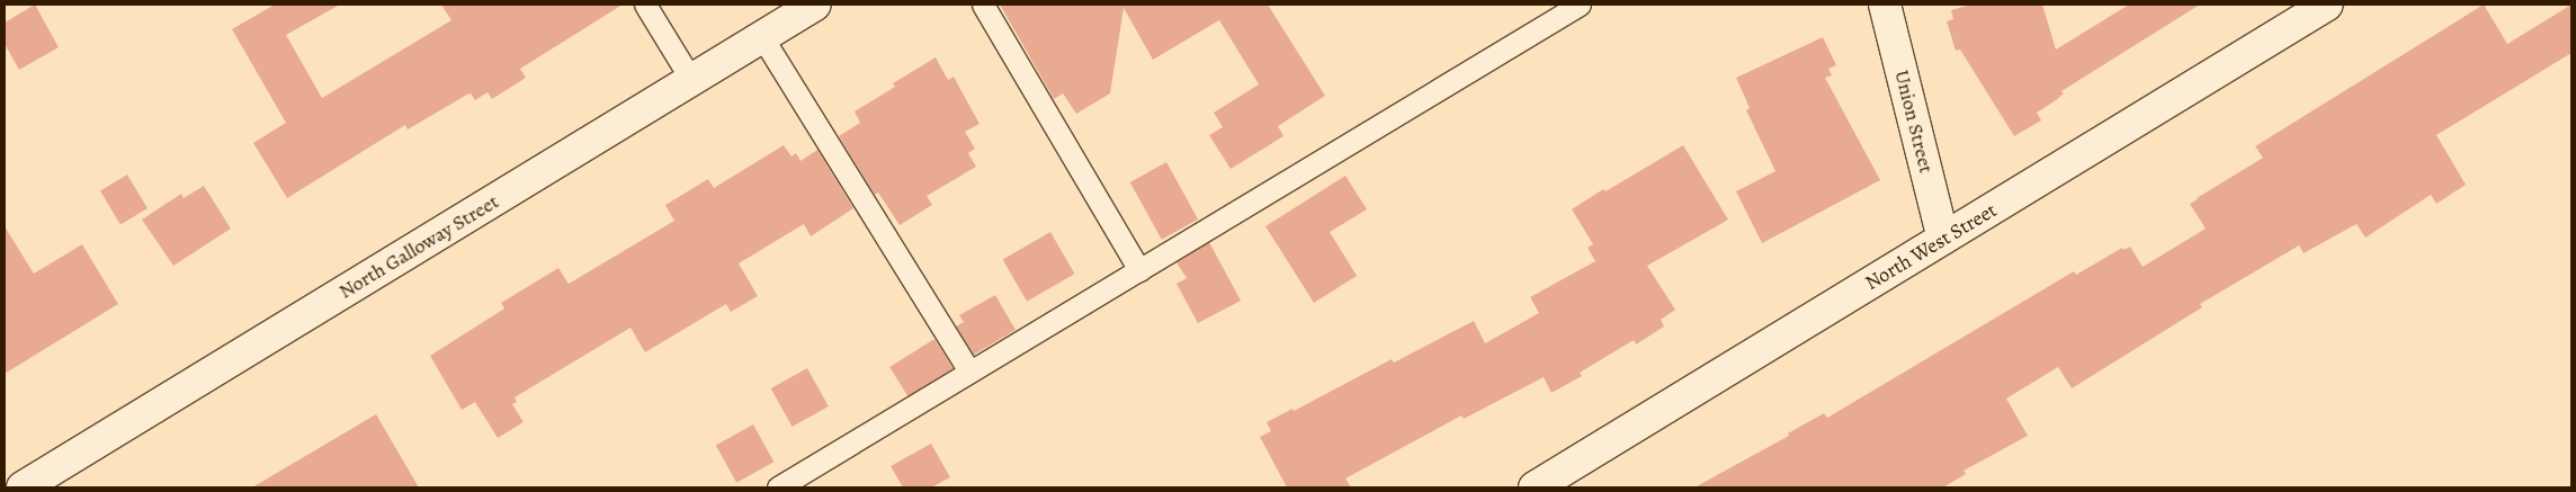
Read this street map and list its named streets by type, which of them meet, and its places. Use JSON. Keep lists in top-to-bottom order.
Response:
{
  "streets": {
    "street": ["Union Street", "North Galloway Street", "North West Street"]
  },
  "crossings": [
    ["Union Street", "North West Street"]
  ]
}
